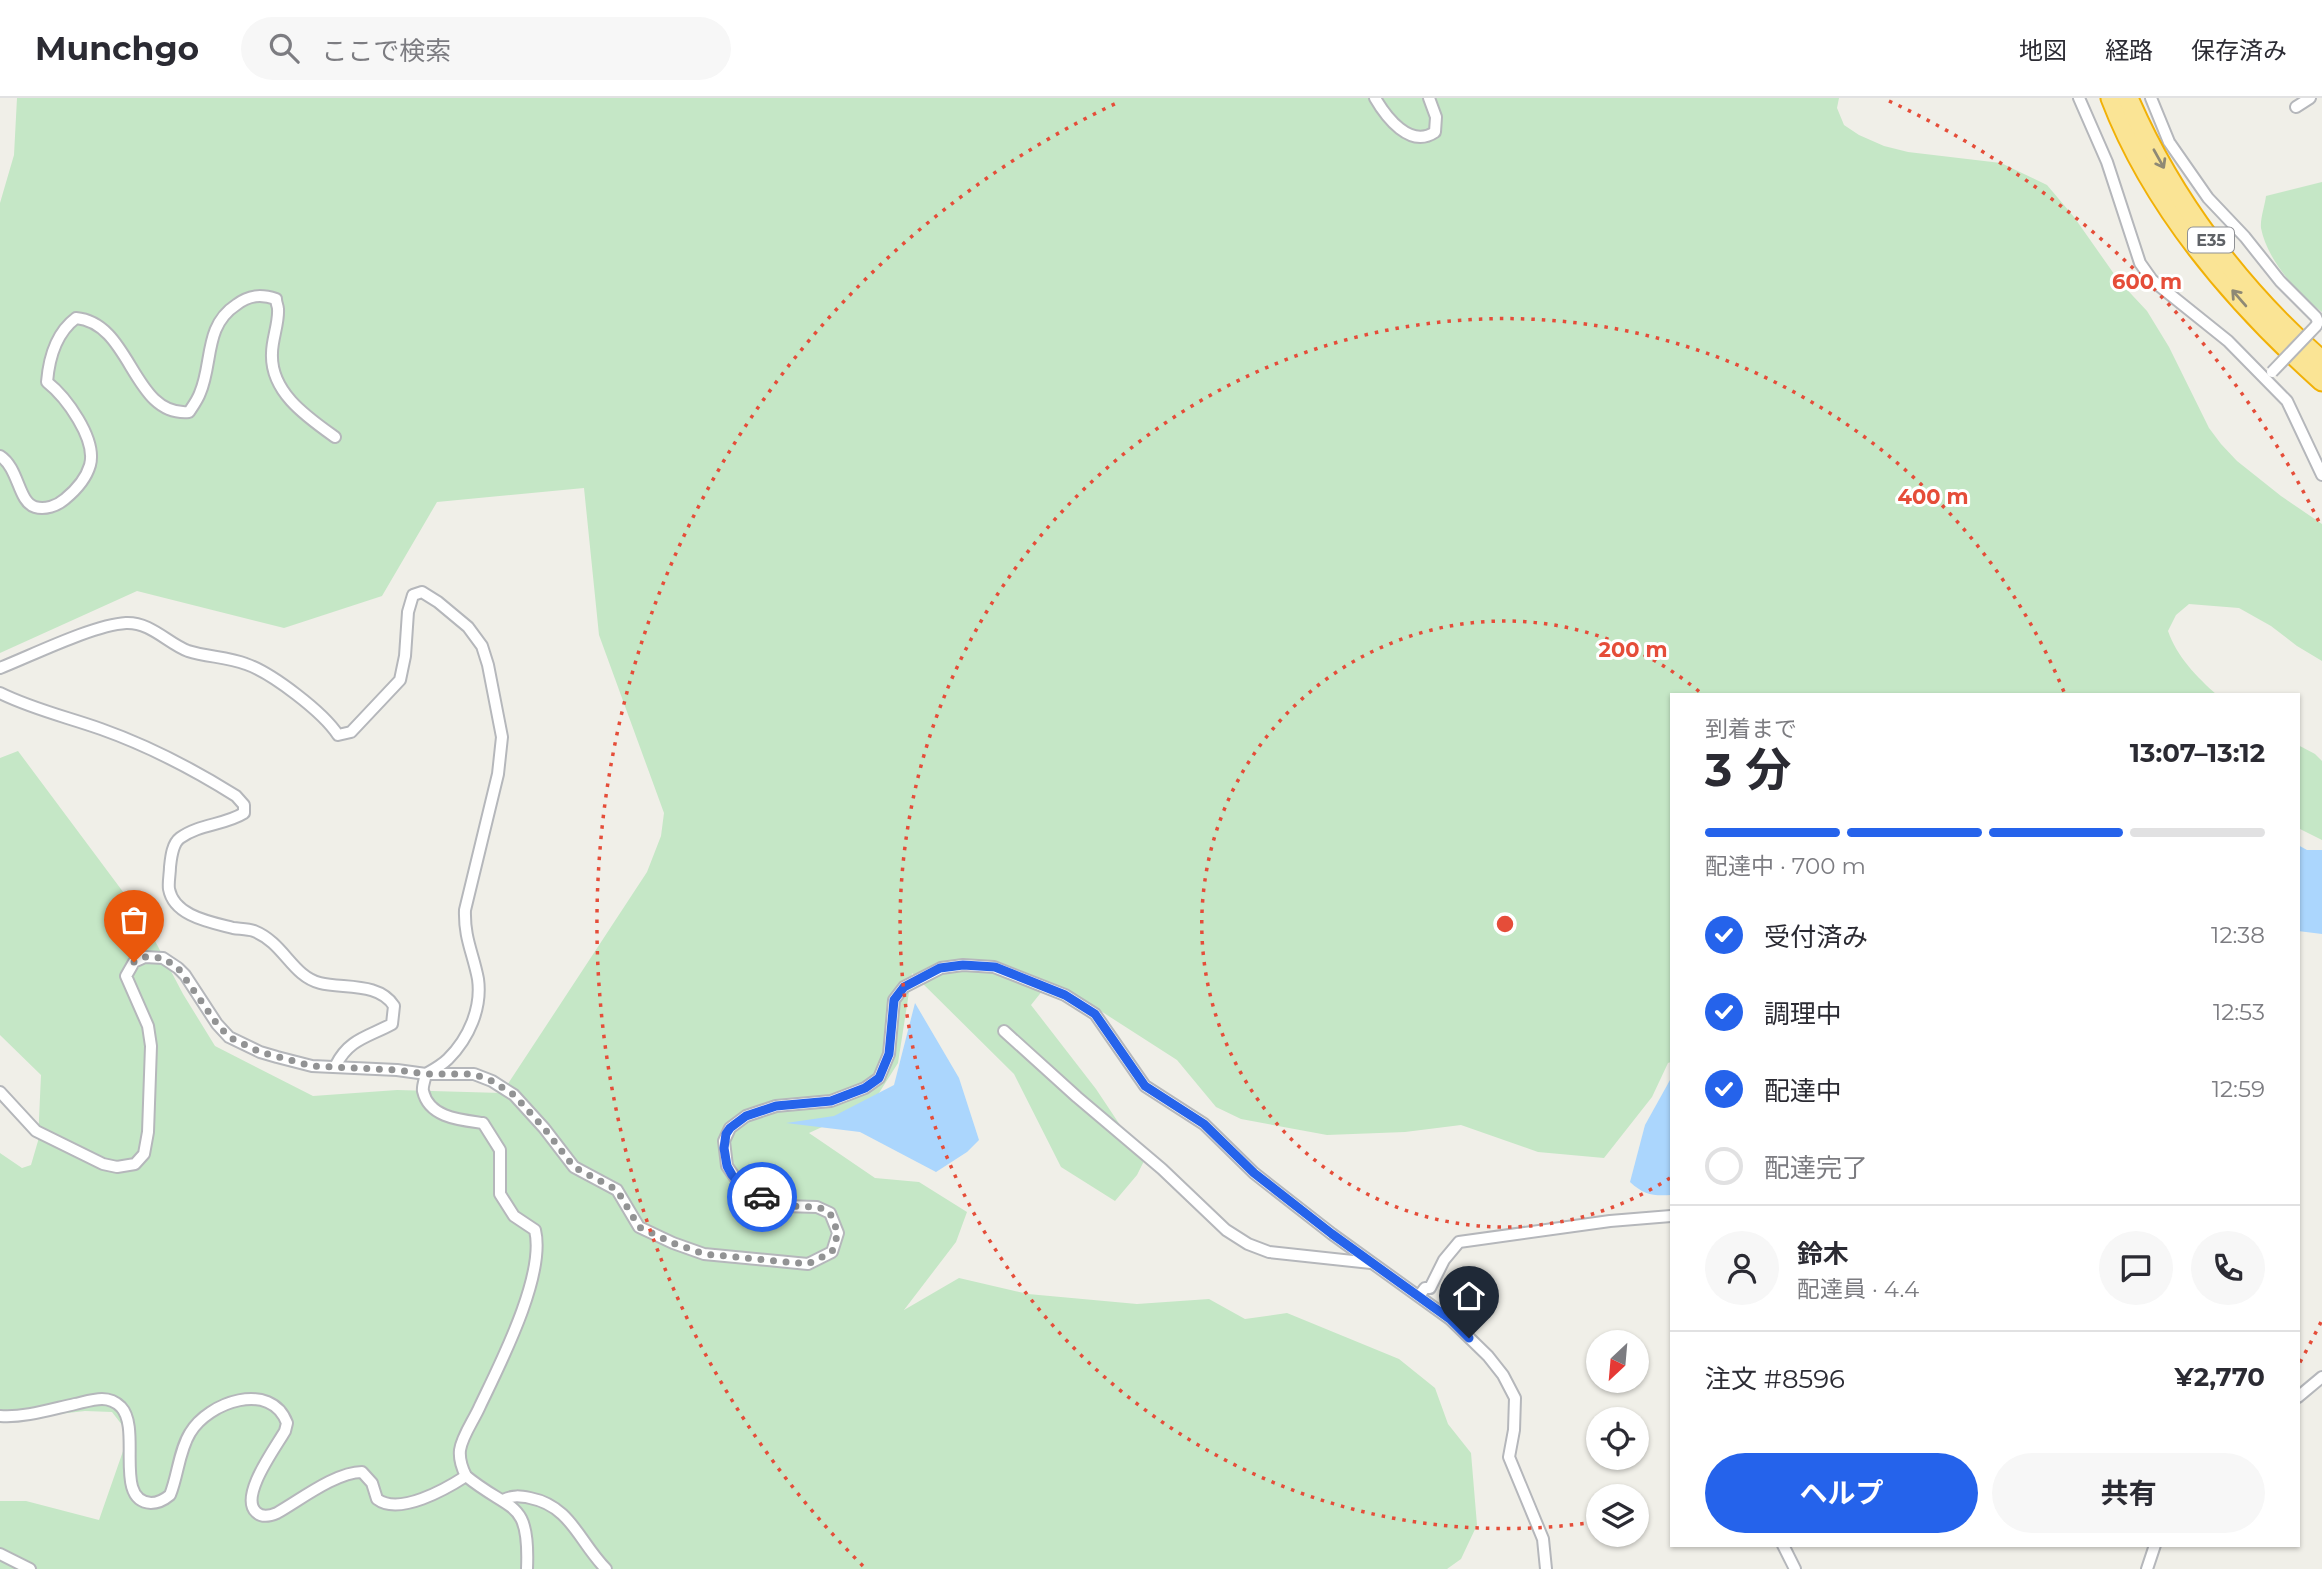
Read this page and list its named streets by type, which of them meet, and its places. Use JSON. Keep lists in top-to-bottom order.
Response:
{
  "streets": {
    "highway": ["E35"]
  },
  "north": "bottom left",
  "page": {
    "header": "Munchgo",
    "search": "ここで検索",
    "nav": ["地図", "経路", "保存済み"],
    "heading": ["3 分", "到着まで", "13:07–13:12"],
    "panel": [
      "鈴木",
      "配達員 · 4.4",
      "注文 #8596",
      "¥2,770"
    ],
    "bar": "配達中 · 700 m",
    "list": [
      ["受付済み", "12:38"],
      ["調理中", "12:53"],
      ["配達中", "12:59"],
      "配達完了"
    ],
    "buttons": ["ヘルプ", "共有"]
  },
  "rings": ["600 m", "400 m", "200 m"]
}
